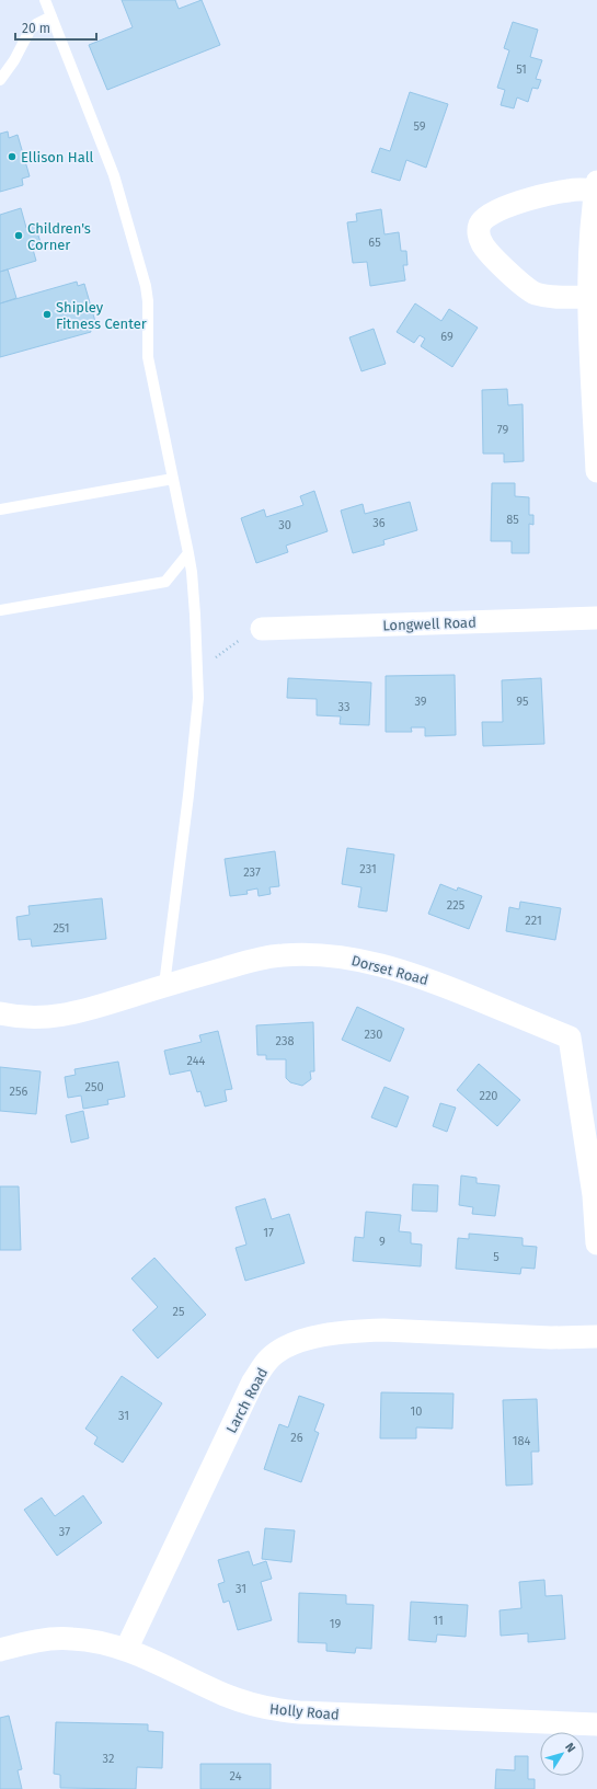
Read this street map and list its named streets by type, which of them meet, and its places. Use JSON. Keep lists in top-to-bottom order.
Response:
{
  "streets": {
    "street": [
      "Longwell Road",
      "Dorset Road",
      "Larch Road",
      "Holly Road"
    ]
  },
  "crossings": [
    ["Larch Road", "Holly Road"]
  ],
  "places": ["Ellison Hall", "Children's Corner", "Shipley Fitness Center"],
  "house_numbers": [
    "51",
    "59",
    "65",
    "69",
    "79",
    "85",
    "36",
    "30",
    "39",
    "95",
    "33",
    "231",
    "237",
    "225",
    "221",
    "251",
    "230",
    "238",
    "244",
    "250",
    "256",
    "220",
    "17",
    "9",
    "5",
    "25",
    "10",
    "31",
    "26",
    "184",
    "37",
    "31",
    "11",
    "19",
    "32",
    "24"
  ],
  "scale_bar": "20 m",
  "north": "top right"
}
